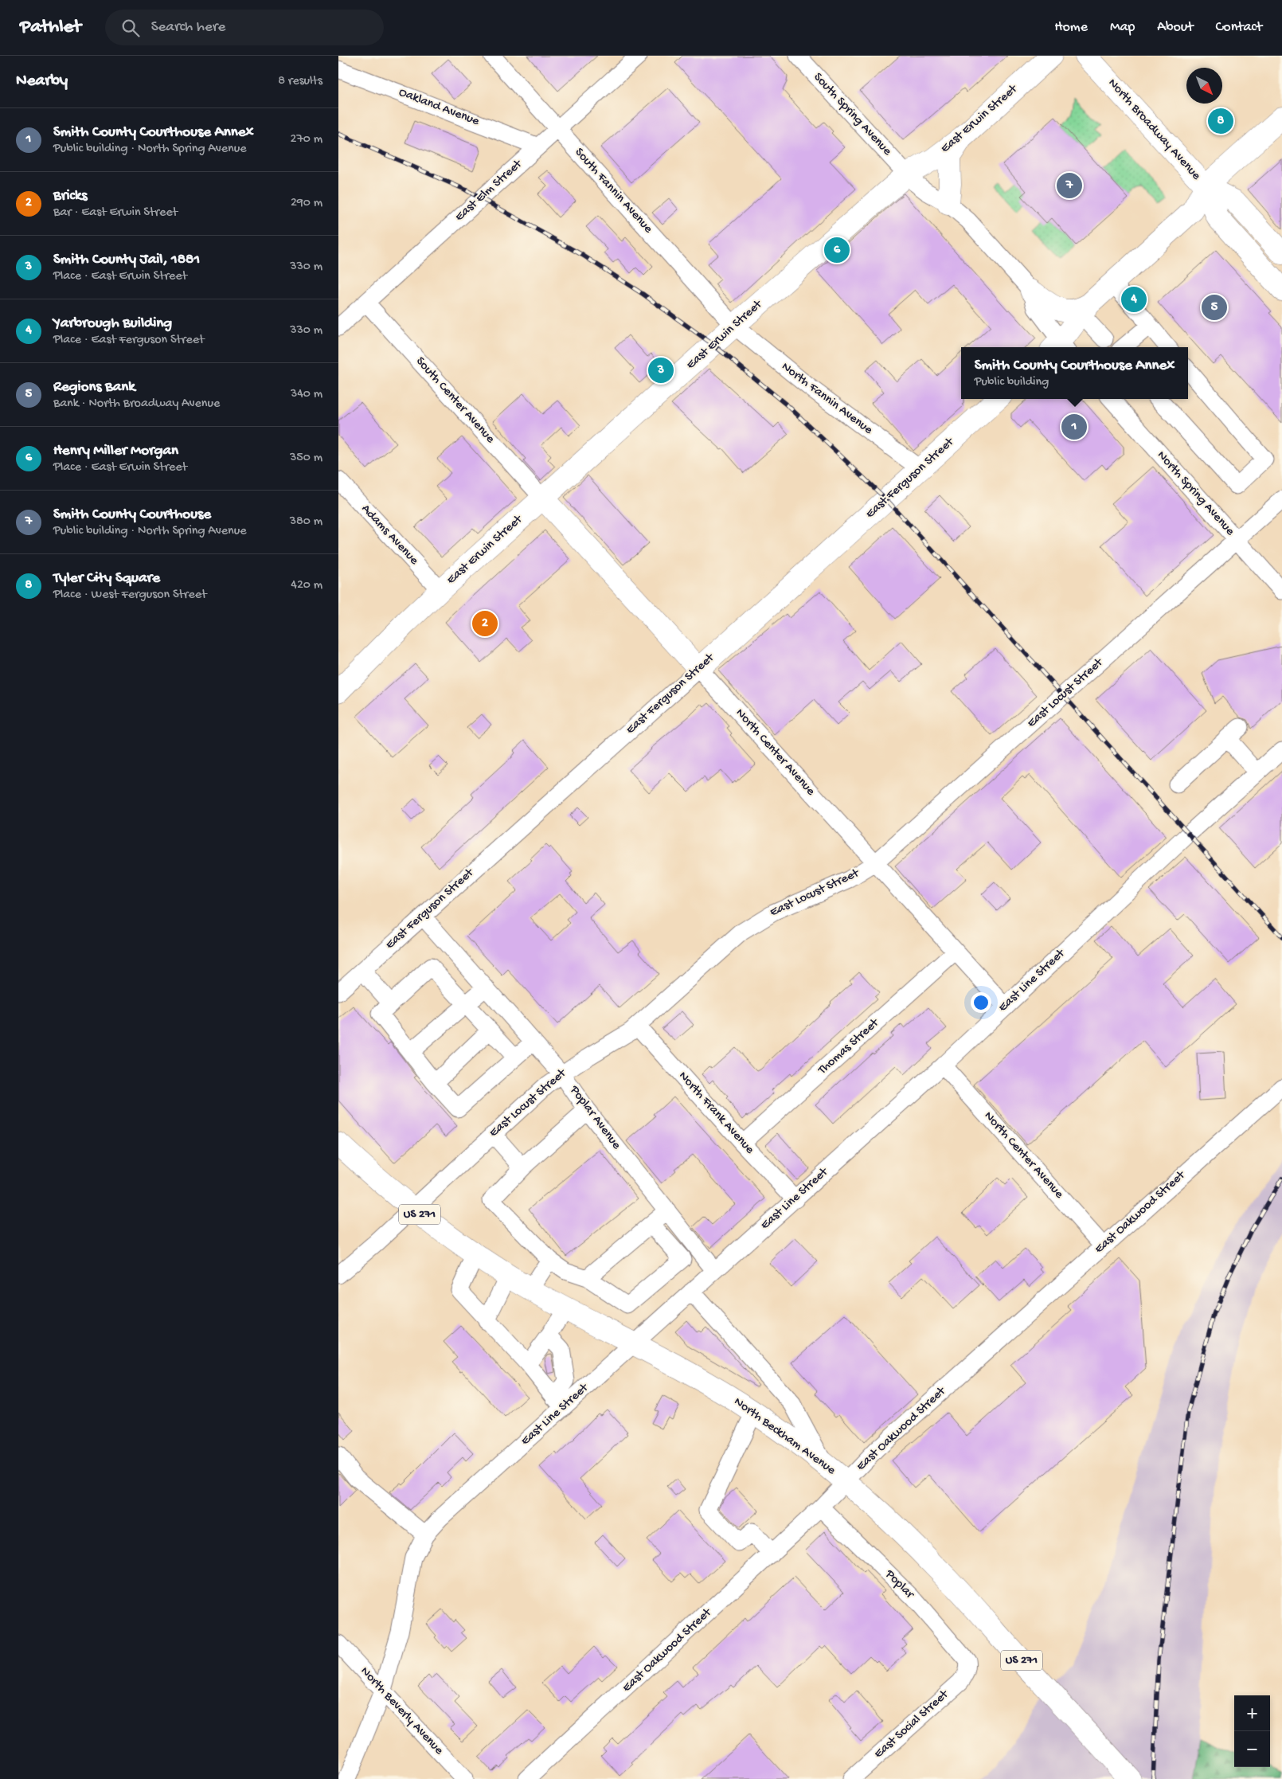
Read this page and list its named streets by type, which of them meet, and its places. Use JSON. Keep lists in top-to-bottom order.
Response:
{
  "streets": {
    "main road": [
      "East Erwin Street",
      "North Broadway Avenue",
      "East Ferguson Street",
      "North Center Avenue",
      "US 271",
      "North Beckham Avenue"
    ],
    "street": [
      "Oakland Avenue",
      "South Spring Avenue",
      "East Elm Street",
      "South Fannin Avenue",
      "North Fannin Avenue",
      "South Center Avenue",
      "North Spring Avenue",
      "Adams Avenue",
      "East Locust Street",
      "East Line Street",
      "Thomas Street",
      "North Frank Avenue",
      "Poplar Avenue",
      "East Oakwood Street",
      "Poplar",
      "North Beverly Avenue",
      "East Social Street"
    ]
  },
  "crossings": [
    ["Oakland Avenue", "East Elm Street"],
    ["South Spring Avenue", "East Erwin Street"],
    ["East Erwin Street", "South Fannin Avenue"],
    ["East Erwin Street", "North Fannin Avenue"],
    ["East Erwin Street", "South Center Avenue"],
    ["East Erwin Street", "Adams Avenue"],
    ["East Erwin Street", "North Center Avenue"],
    ["East Elm Street", "South Fannin Avenue"],
    ["East Elm Street", "South Center Avenue"],
    ["South Fannin Avenue", "North Fannin Avenue"],
    ["North Fannin Avenue", "East Ferguson Street"],
    ["South Center Avenue", "North Center Avenue"],
    ["East Ferguson Street", "North Center Avenue"],
    ["East Ferguson Street", "Poplar Avenue"],
    ["North Spring Avenue", "East Locust Street"],
    ["East Locust Street", "North Center Avenue"],
    ["East Locust Street", "North Frank Avenue"],
    ["East Locust Street", "Poplar Avenue"],
    ["East Locust Street", "North Beckham Avenue"],
    ["North Center Avenue", "East Line Street"],
    ["North Center Avenue", "Thomas Street"],
    ["North Center Avenue", "East Oakwood Street"],
    ["East Line Street", "North Frank Avenue"],
    ["East Line Street", "Poplar Avenue"],
    ["East Line Street", "North Beckham Avenue"],
    ["East Line Street", "North Beverly Avenue"],
    ["Thomas Street", "North Frank Avenue"],
    ["East Oakwood Street", "North Beckham Avenue"],
    ["East Oakwood Street", "Poplar"],
    ["Poplar", "East Social Street"]
  ],
  "north": "bottom right",
  "page": {
    "header": "Pathlet",
    "search": "Search here",
    "nav": [
      "Home",
      "Map",
      "About",
      "Contact"
    ],
    "heading": ["Nearby", "8 results"],
    "pins": [
      "8",
      "7",
      "6",
      "4",
      "5",
      "3",
      "1",
      "2"
    ],
    "list": [
      {
        "mark": "1",
        "name": "Smith County Courthouse Annex",
        "note": "Public building · North Spring Avenue",
        "value": "270 m"
      },
      {
        "mark": "2",
        "name": "Bricks",
        "note": "Bar · East Erwin Street",
        "value": "290 m"
      },
      {
        "mark": "3",
        "name": "Smith County Jail, 1881",
        "note": "Place · East Erwin Street",
        "value": "330 m"
      },
      {
        "mark": "4",
        "name": "Yarbrough Building",
        "note": "Place · East Ferguson Street",
        "value": "330 m"
      },
      {
        "mark": "5",
        "name": "Regions Bank",
        "note": "Bank · North Broadway Avenue",
        "value": "340 m"
      },
      {
        "mark": "6",
        "name": "Henry Miller Morgan",
        "note": "Place · East Erwin Street",
        "value": "350 m"
      },
      {
        "mark": "7",
        "name": "Smith County Courthouse",
        "note": "Public building · North Spring Avenue",
        "value": "380 m"
      },
      {
        "mark": "8",
        "name": "Tyler City Square",
        "note": "Place · West Ferguson Street",
        "value": "420 m"
      }
    ],
    "popup": ["Smith County Courthouse Annex", "Public building"],
    "map_buttons": ["+", "−"]
  }
}
